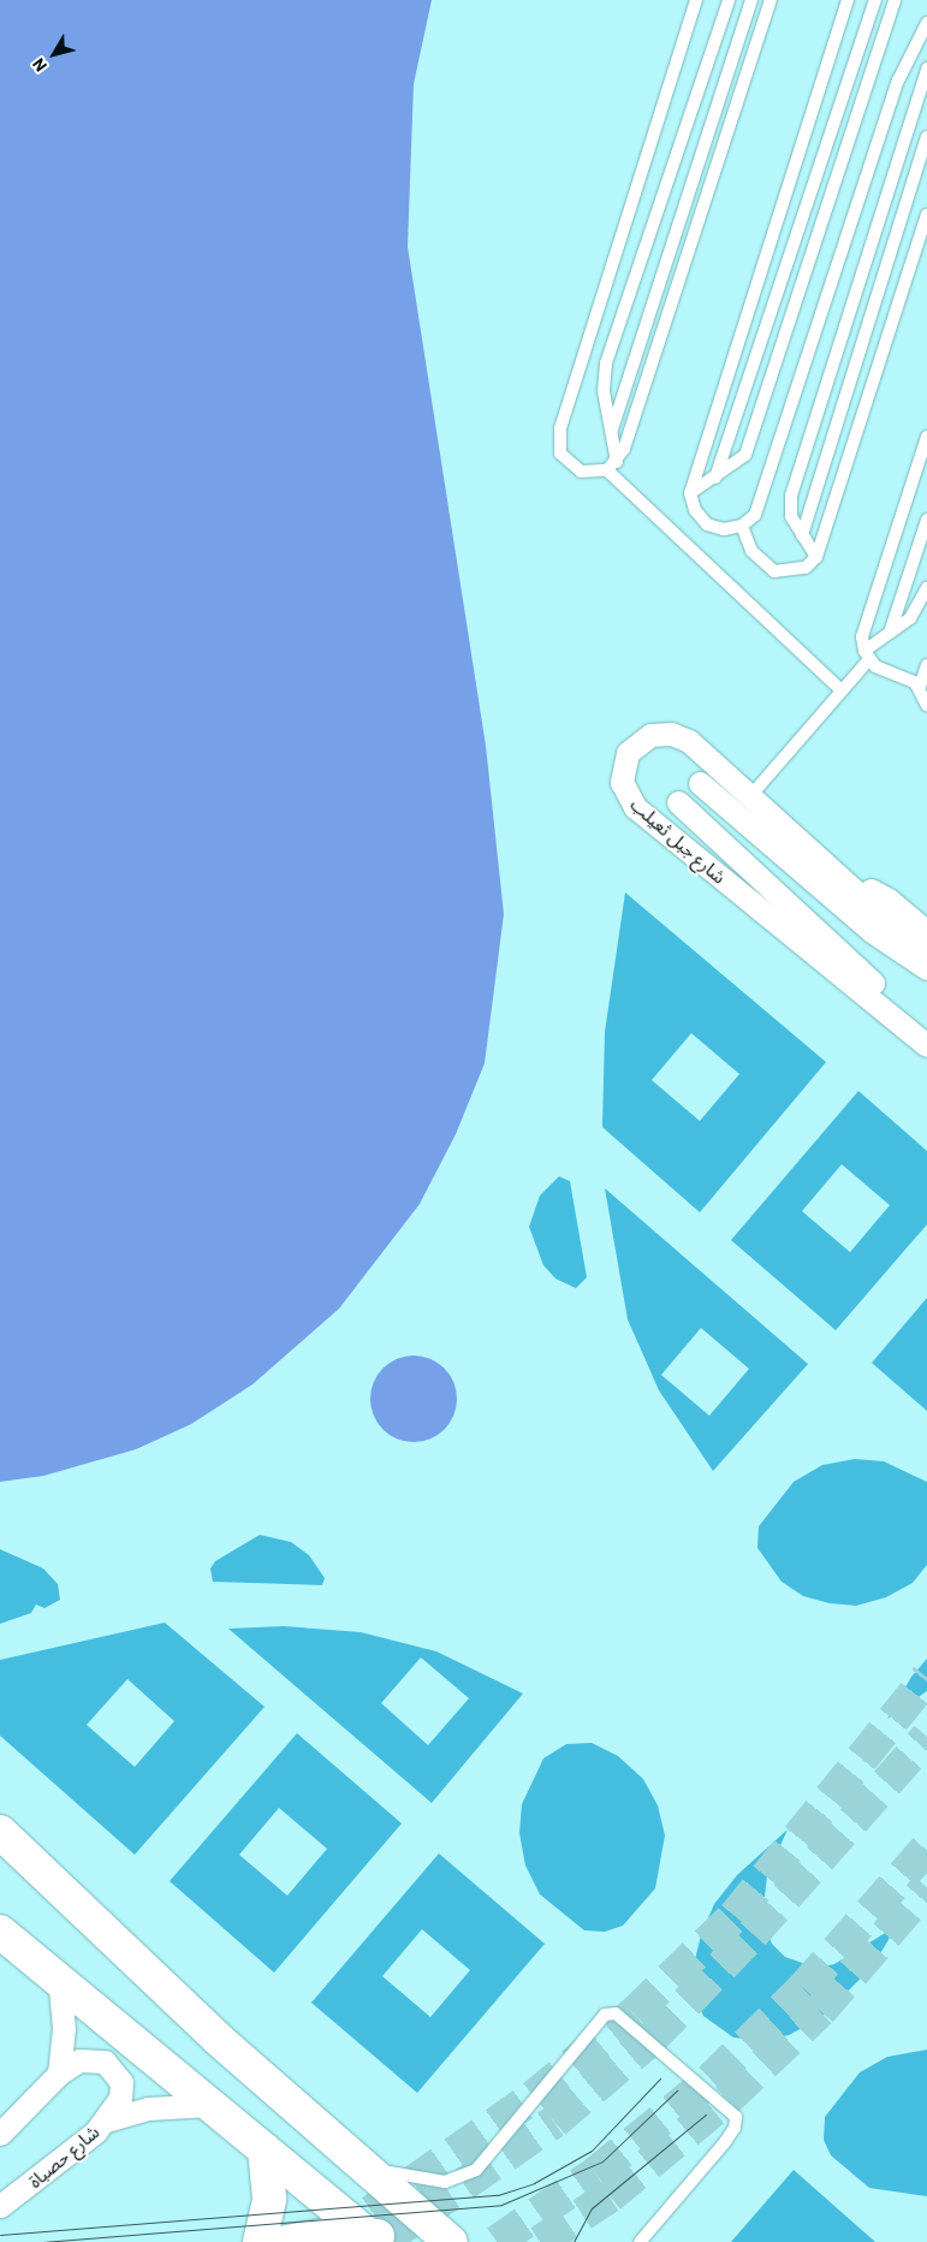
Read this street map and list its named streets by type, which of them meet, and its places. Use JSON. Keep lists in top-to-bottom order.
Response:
{
  "streets": {
    "street": ["شارع جبل ثعيلب", "شارع حصباة"]
  },
  "north": "bottom left"
}
